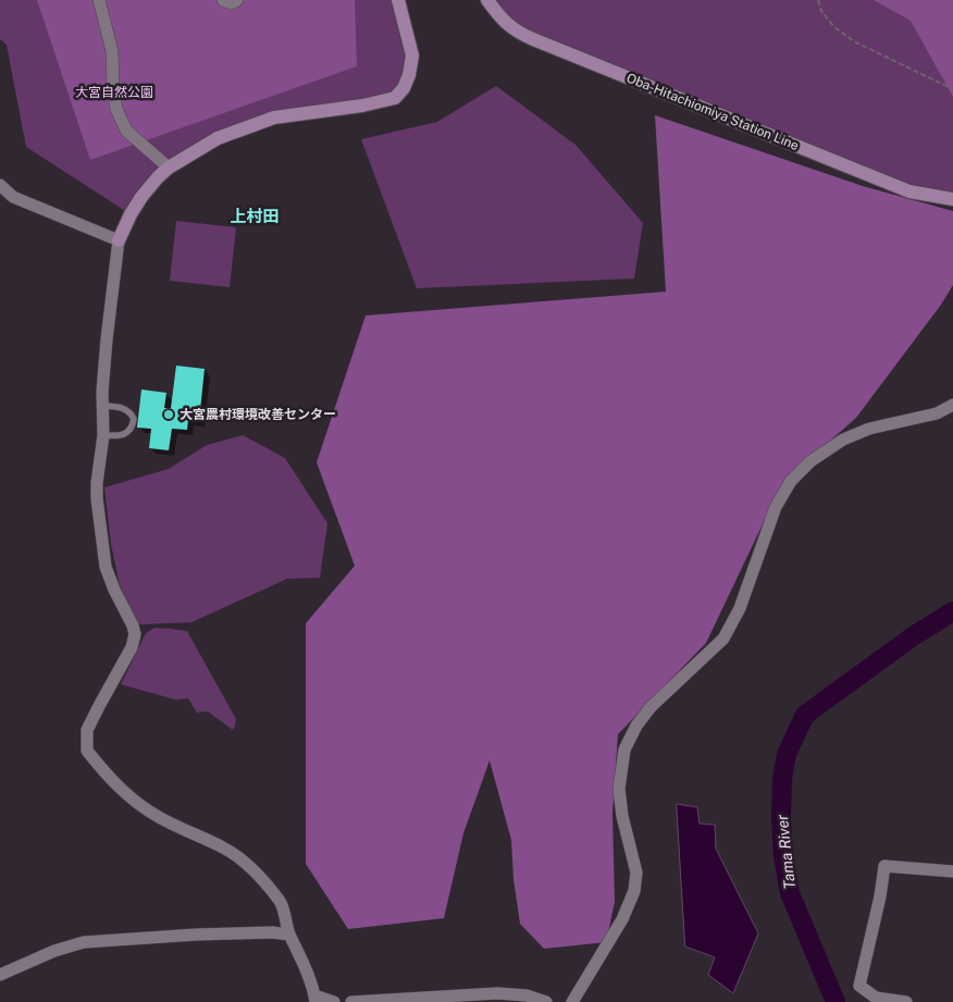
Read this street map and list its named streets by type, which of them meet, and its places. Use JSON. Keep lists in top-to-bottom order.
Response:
{
  "streets": {
    "main road": ["Oba-Hitachiomiya Station Line"]
  },
  "districts": ["上村田"],
  "water": ["Tama River"],
  "parks": ["大宮自然公園"],
  "places": ["大宮農村環境改善センター"]
}
